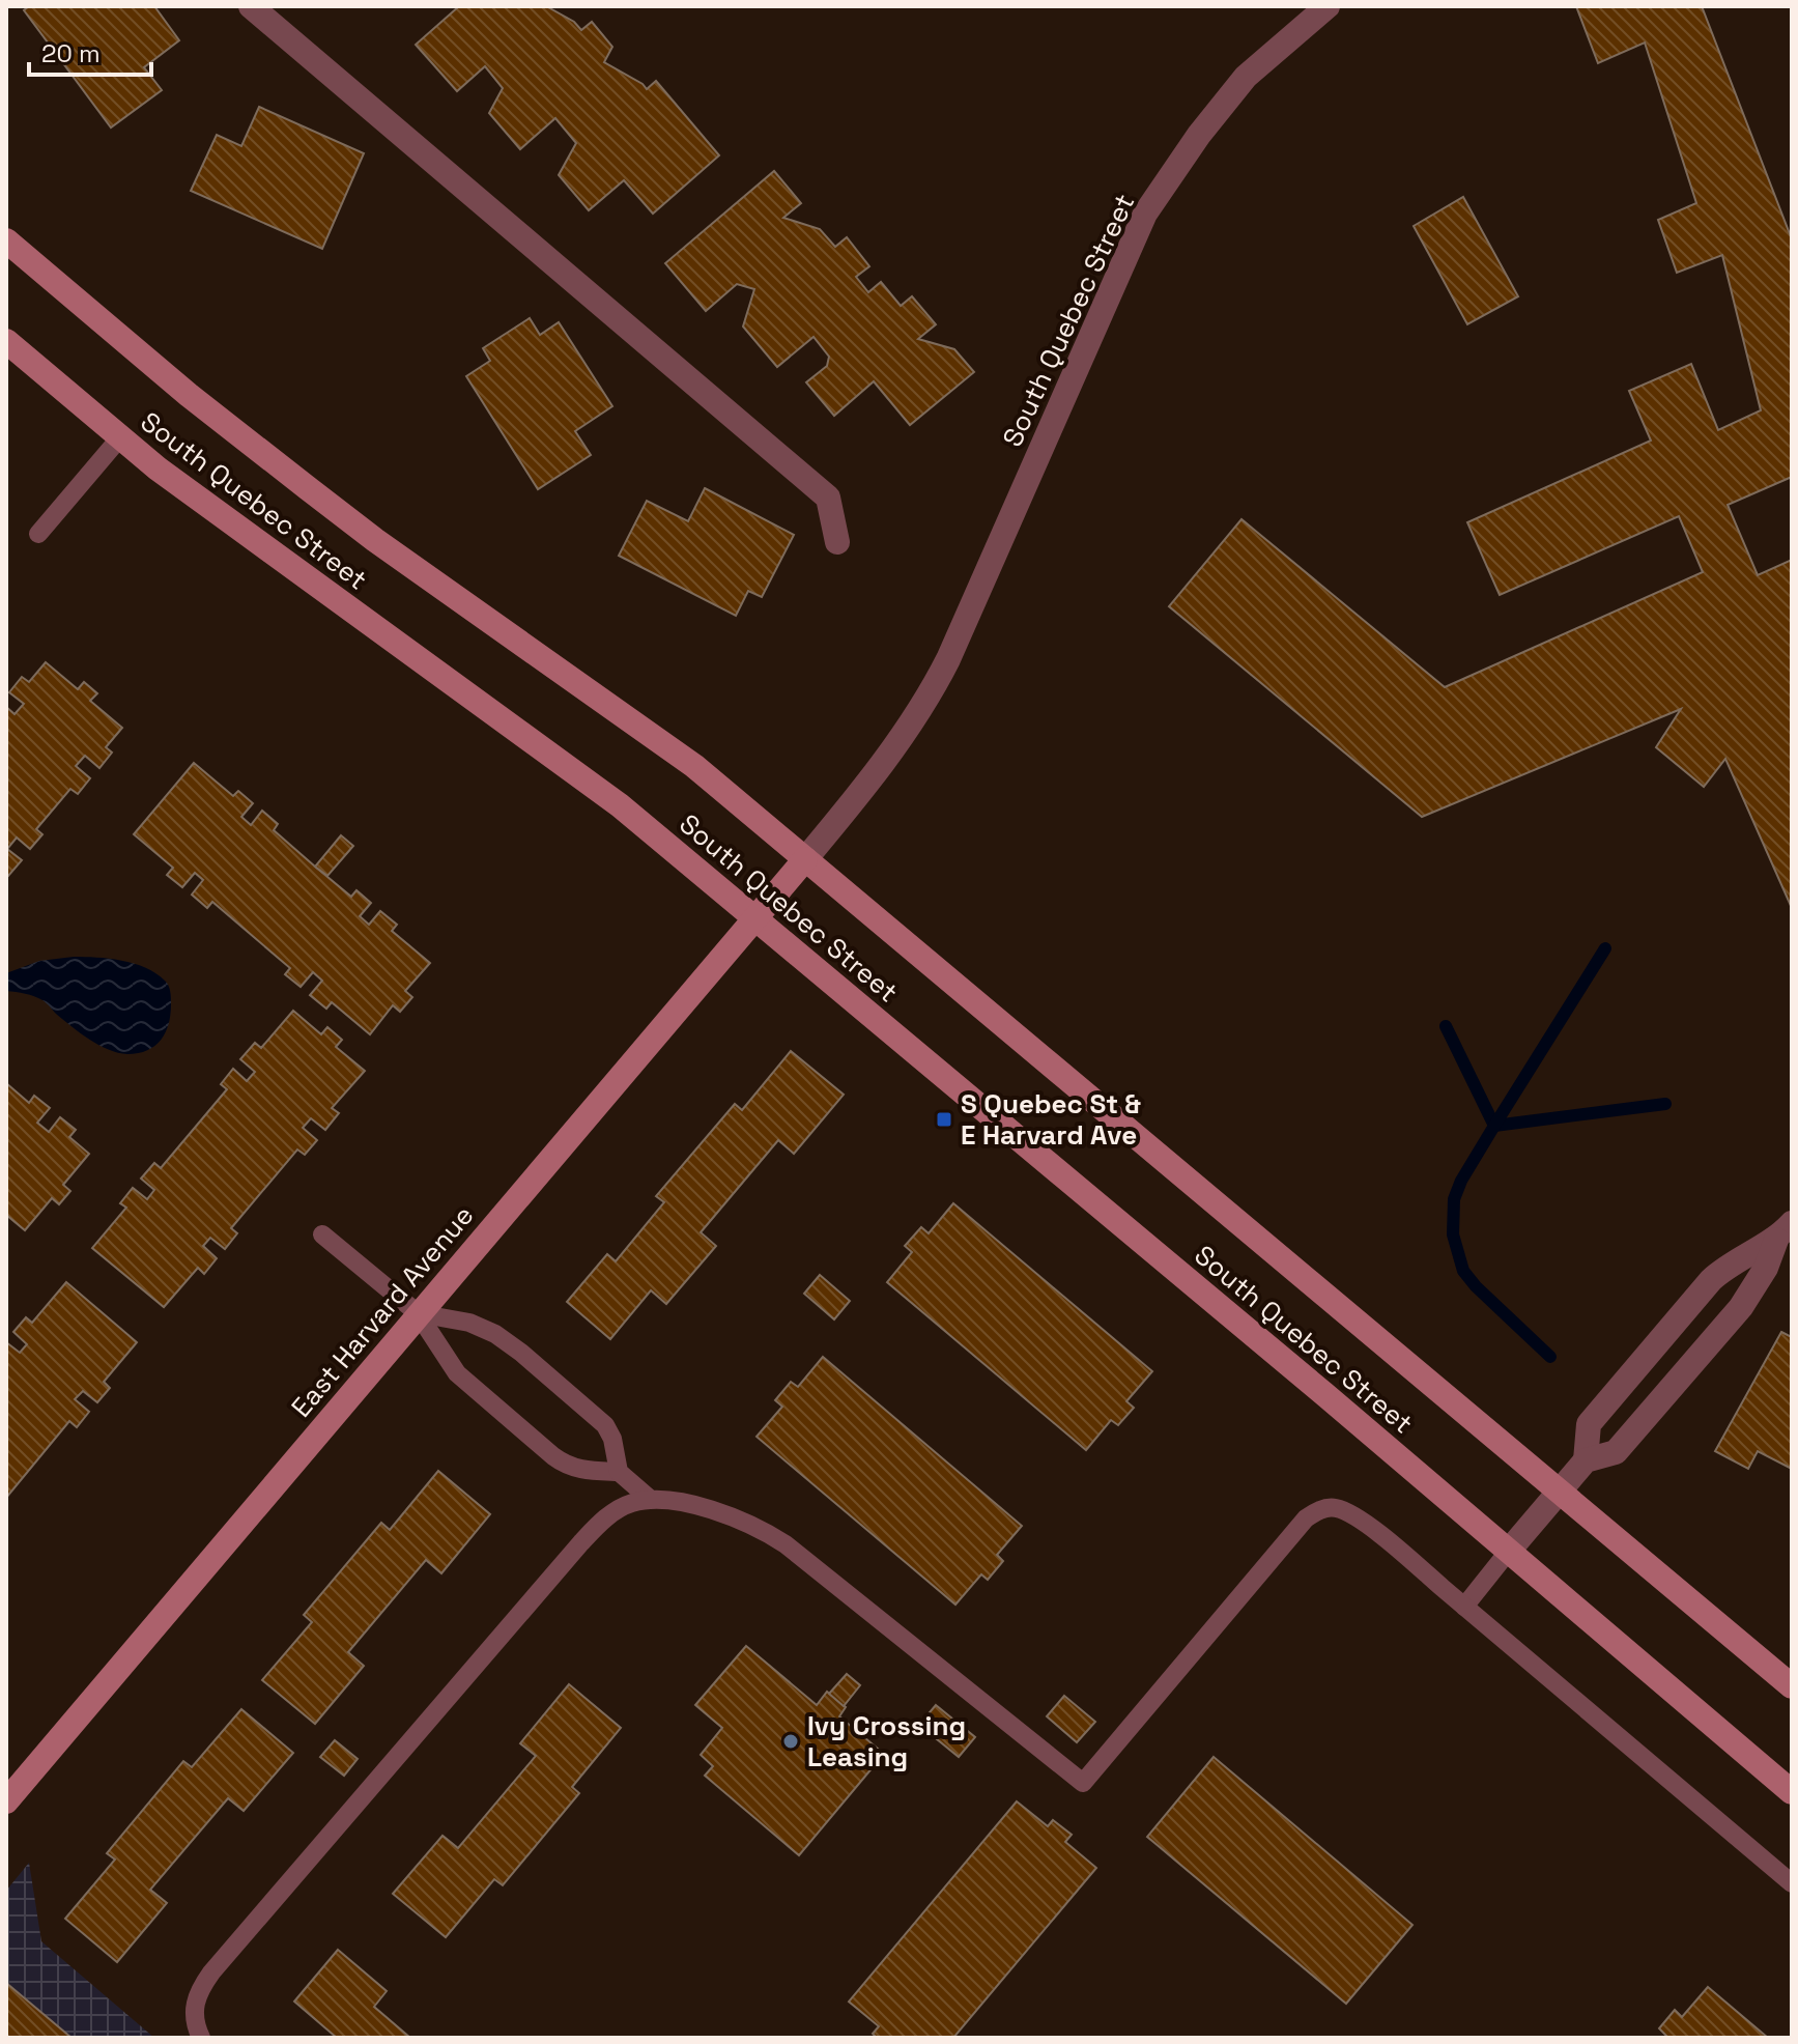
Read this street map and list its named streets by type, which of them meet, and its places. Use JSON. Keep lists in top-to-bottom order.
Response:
{
  "streets": {
    "main road": ["South Quebec Street", "East Harvard Avenue"]
  },
  "crossings": [
    ["South Quebec Street", "East Harvard Avenue"]
  ],
  "places": {
    "transit": ["S Quebec St & E Harvard Ave"],
    "other": ["Ivy Crossing Leasing"]
  },
  "scale_bar": "20 m"
}
